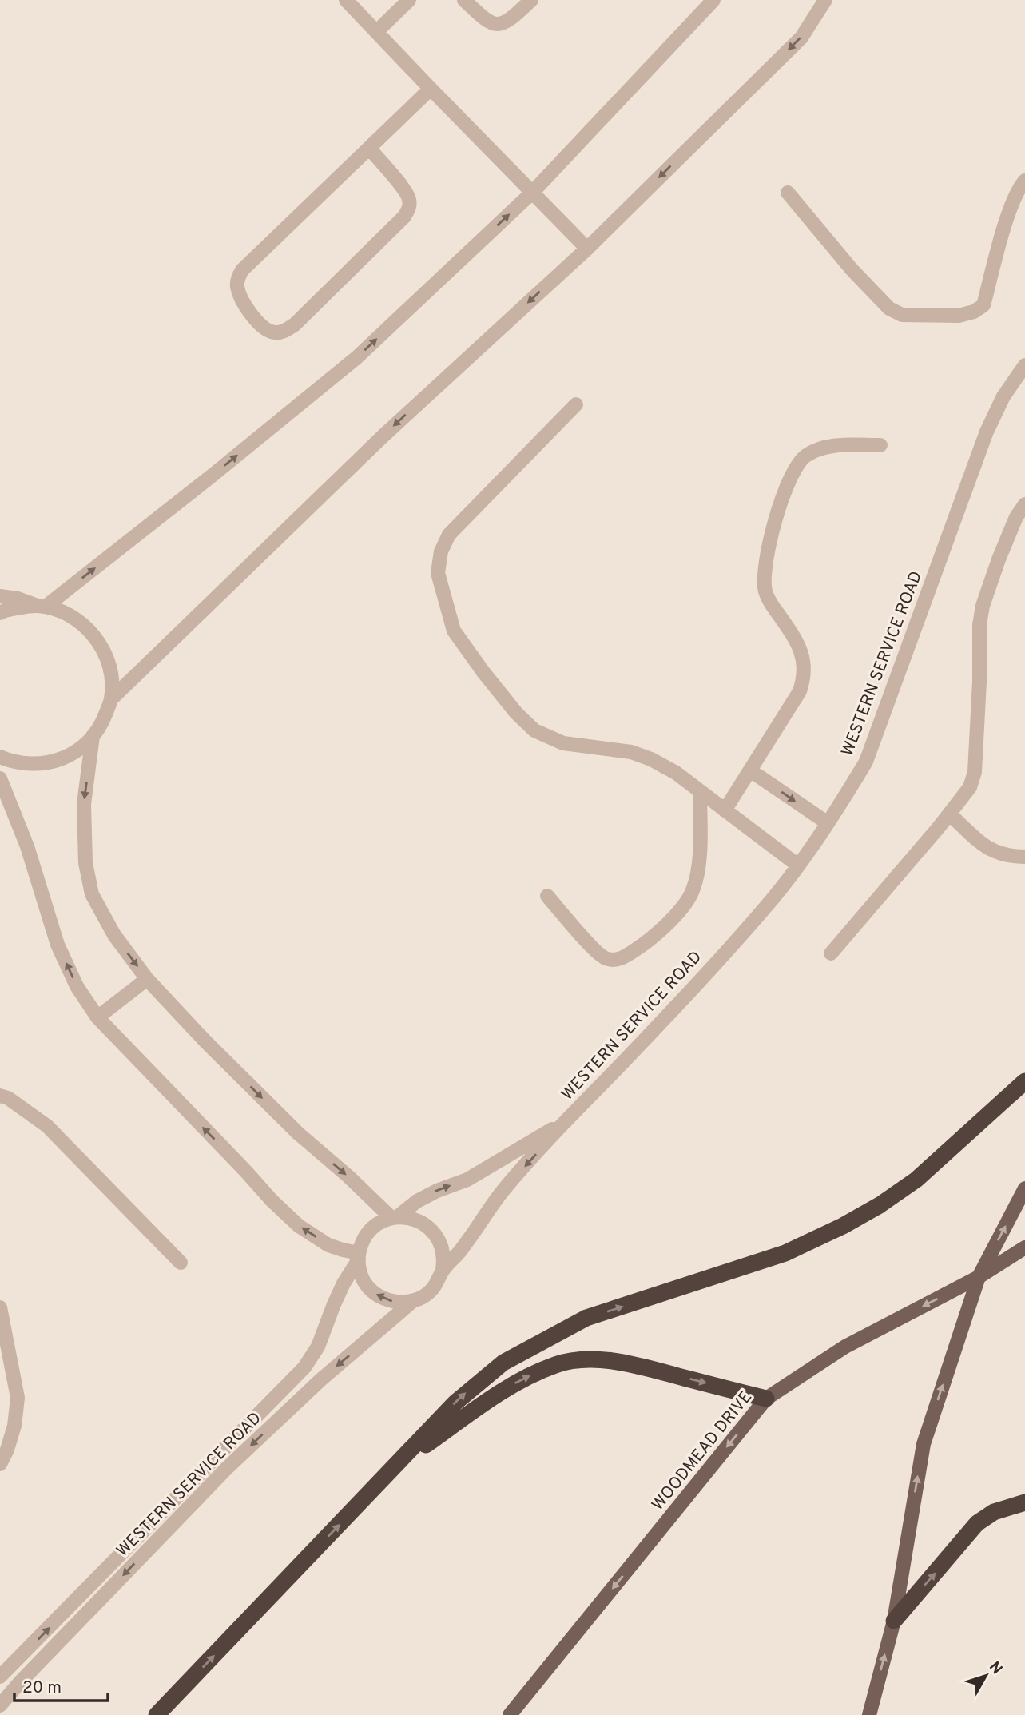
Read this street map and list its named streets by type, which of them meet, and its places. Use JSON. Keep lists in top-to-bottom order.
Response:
{
  "streets": {
    "main road": ["WOODMEAD DRIVE"],
    "street": ["WESTERN SERVICE ROAD"]
  },
  "one_way": ["WOODMEAD DRIVE"],
  "scale_bar": "20 m",
  "north": "top right"
}
